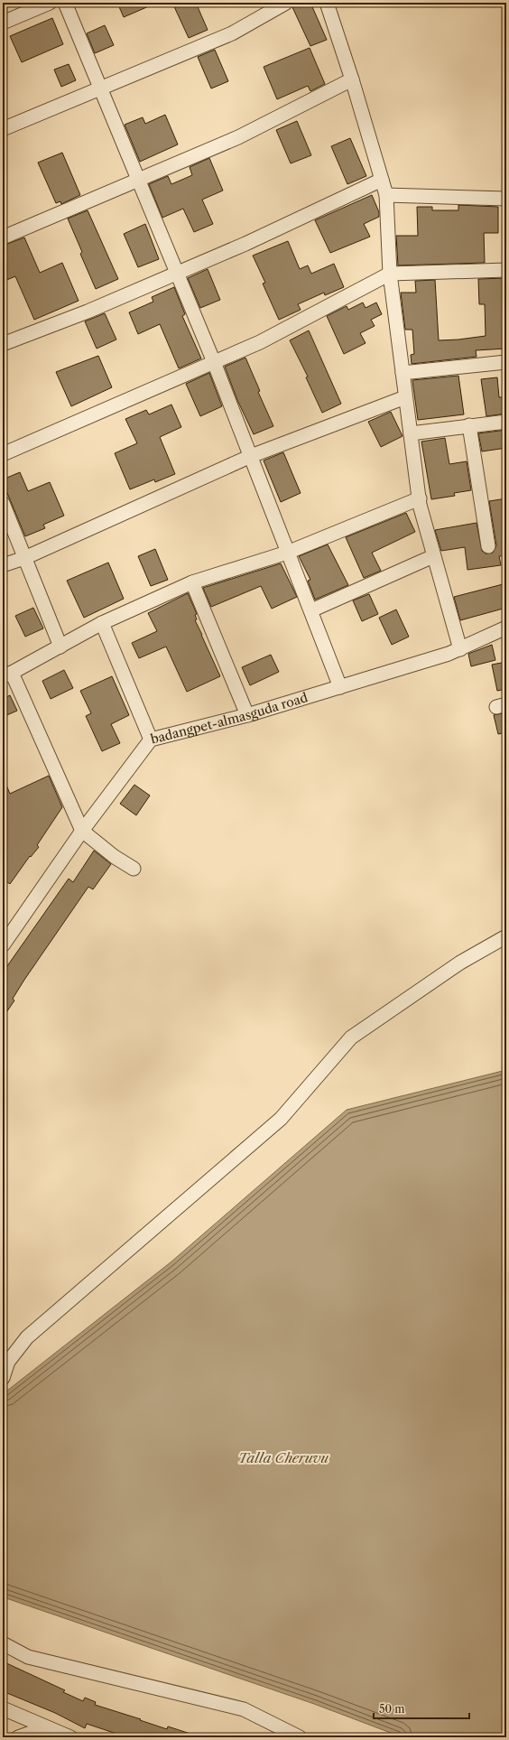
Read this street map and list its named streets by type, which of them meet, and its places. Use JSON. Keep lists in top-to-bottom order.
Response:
{
  "streets": {
    "street": ["badangpet-almasguda road"]
  },
  "water": ["Talla Cheruvu"],
  "scale_bar": "50 m"
}
